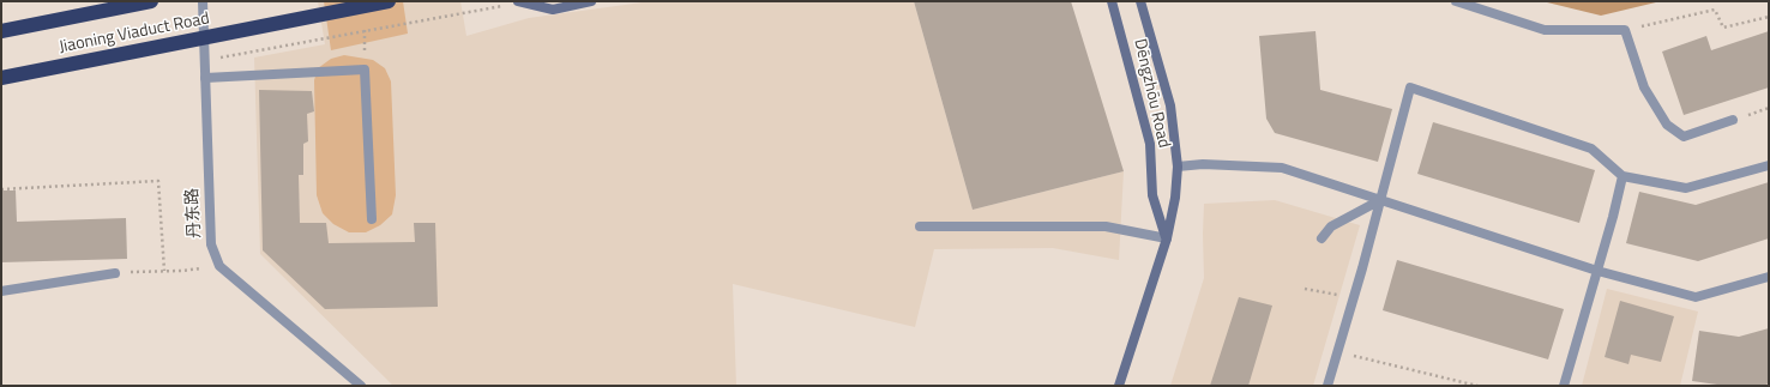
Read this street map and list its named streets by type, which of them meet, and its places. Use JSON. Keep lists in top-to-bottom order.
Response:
{
  "streets": {
    "highway": ["Jiaoning Viaduct Road"],
    "main road": ["Dēngzhōu Road"],
    "street": ["丹东路"]
  }
}
